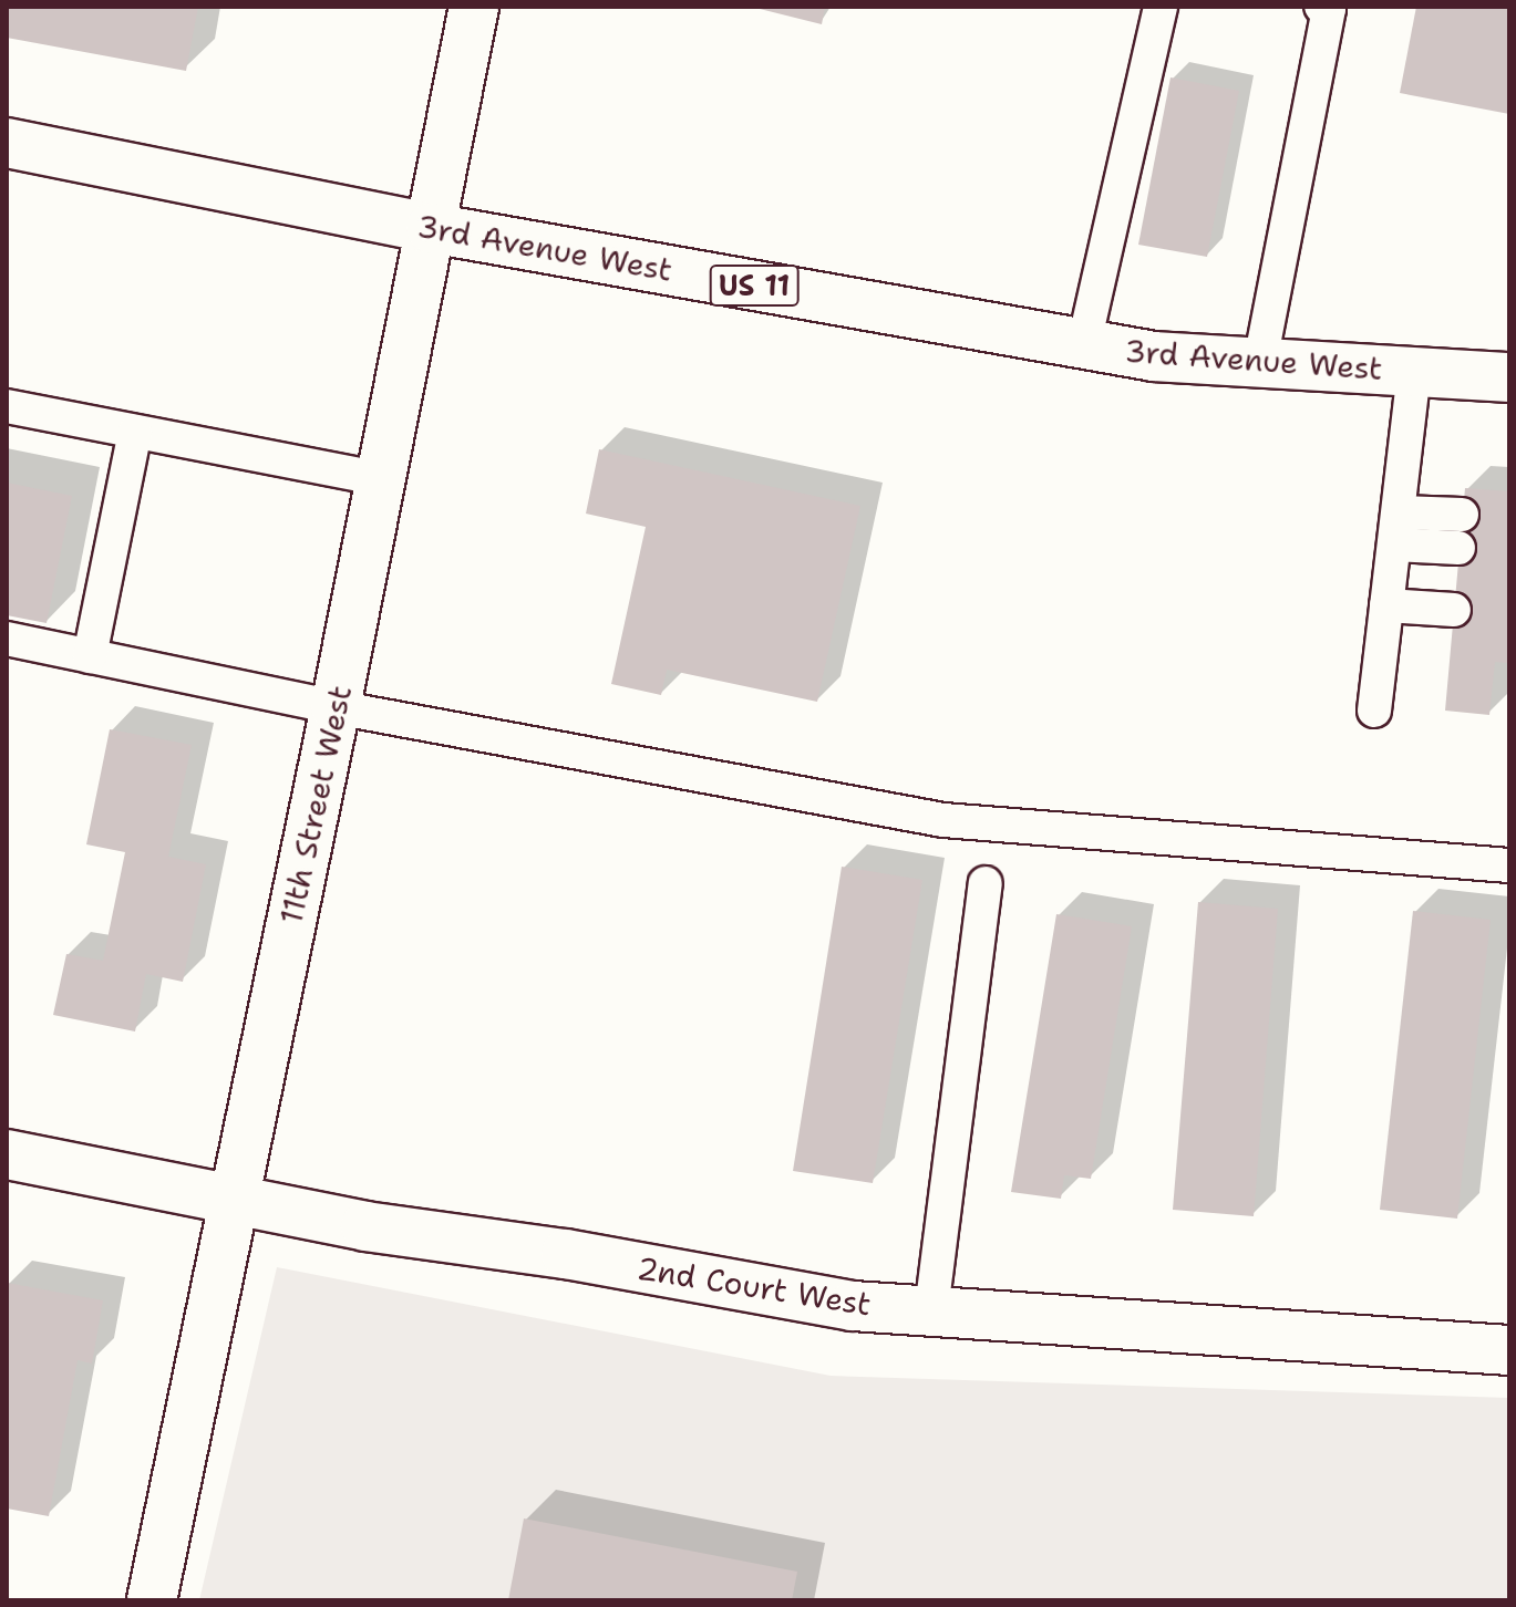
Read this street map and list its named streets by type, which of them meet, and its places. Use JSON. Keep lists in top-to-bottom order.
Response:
{
  "streets": {
    "street": [
      "3rd Avenue West",
      "US 11",
      "11th Street West",
      "2nd Court West"
    ]
  },
  "crossings": [
    ["3rd Avenue West", "11th Street West"],
    ["11th Street West", "2nd Court West"]
  ]
}
